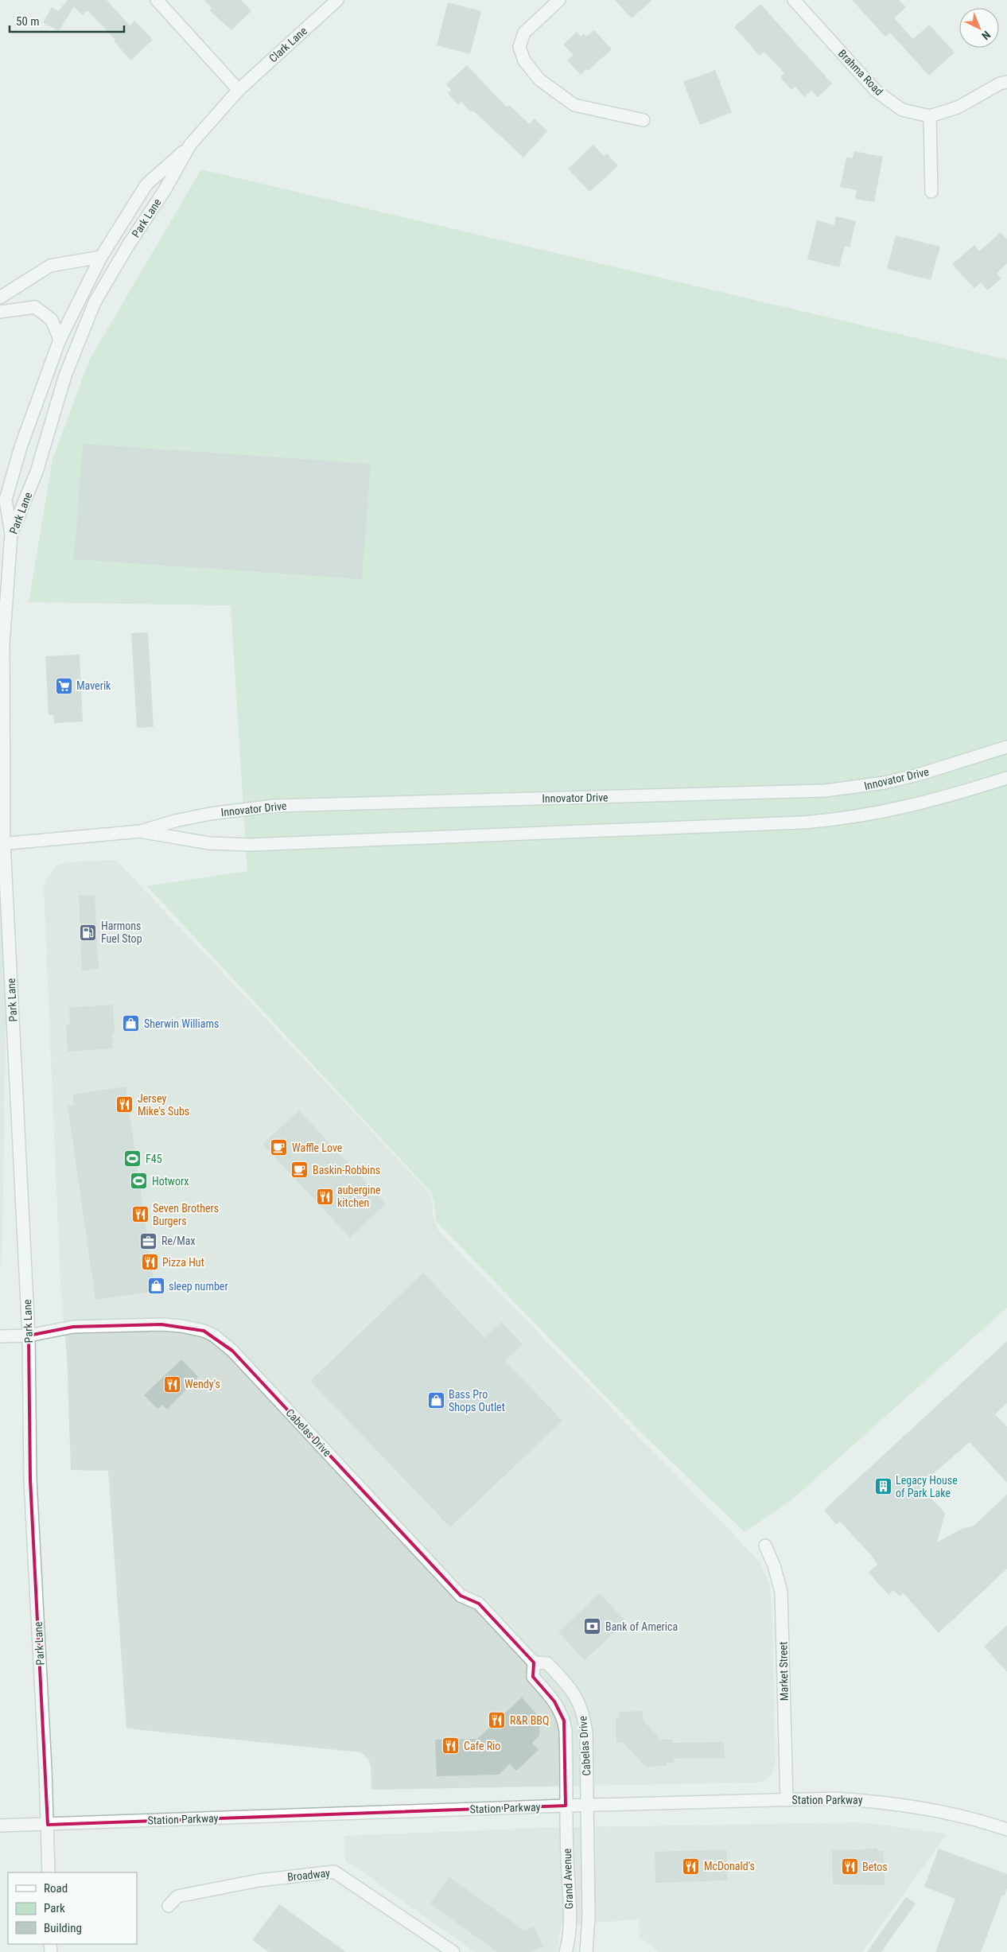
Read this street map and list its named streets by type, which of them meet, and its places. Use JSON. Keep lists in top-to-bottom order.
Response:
{
  "streets": {
    "street": [
      "Clark Lane",
      "Brahma Road",
      "Park Lane",
      "Innovator Drive",
      "Cabelas Drive",
      "Market Street",
      "Station Parkway",
      "Broadway",
      "Grand Avenue"
    ]
  },
  "crossings": [
    ["Clark Lane", "Park Lane"],
    ["Park Lane", "Innovator Drive"],
    ["Park Lane", "Cabelas Drive"],
    ["Park Lane", "Station Parkway"],
    ["Cabelas Drive", "Station Parkway"],
    ["Cabelas Drive", "Grand Avenue"],
    ["Market Street", "Station Parkway"],
    ["Station Parkway", "Grand Avenue"]
  ],
  "places": {
    "supermarket": ["Maverik"],
    "fuel station": ["Harmons Fuel Stop"],
    "shop": ["Sherwin Williams", "sleep number", "Bass Pro Shops Outlet"],
    "restaurant": [
      "Jersey Mike's Subs",
      "aubergine kitchen",
      "Seven Brothers Burgers",
      "Pizza Hut",
      "Wendy's",
      "R&R BBQ",
      "Cafe Rio",
      "McDonald's",
      "Betos"
    ],
    "cafe": ["Waffle Love", "Baskin-Robbins"],
    "sports": ["F45", "Hotworx"],
    "office": ["Re/Max"],
    "building": ["Legacy House of Park Lake"],
    "bank": ["Bank of America"]
  },
  "legend": ["Road", "Park", "Building"],
  "scale_bar": "50 m",
  "north": "bottom right"
}
